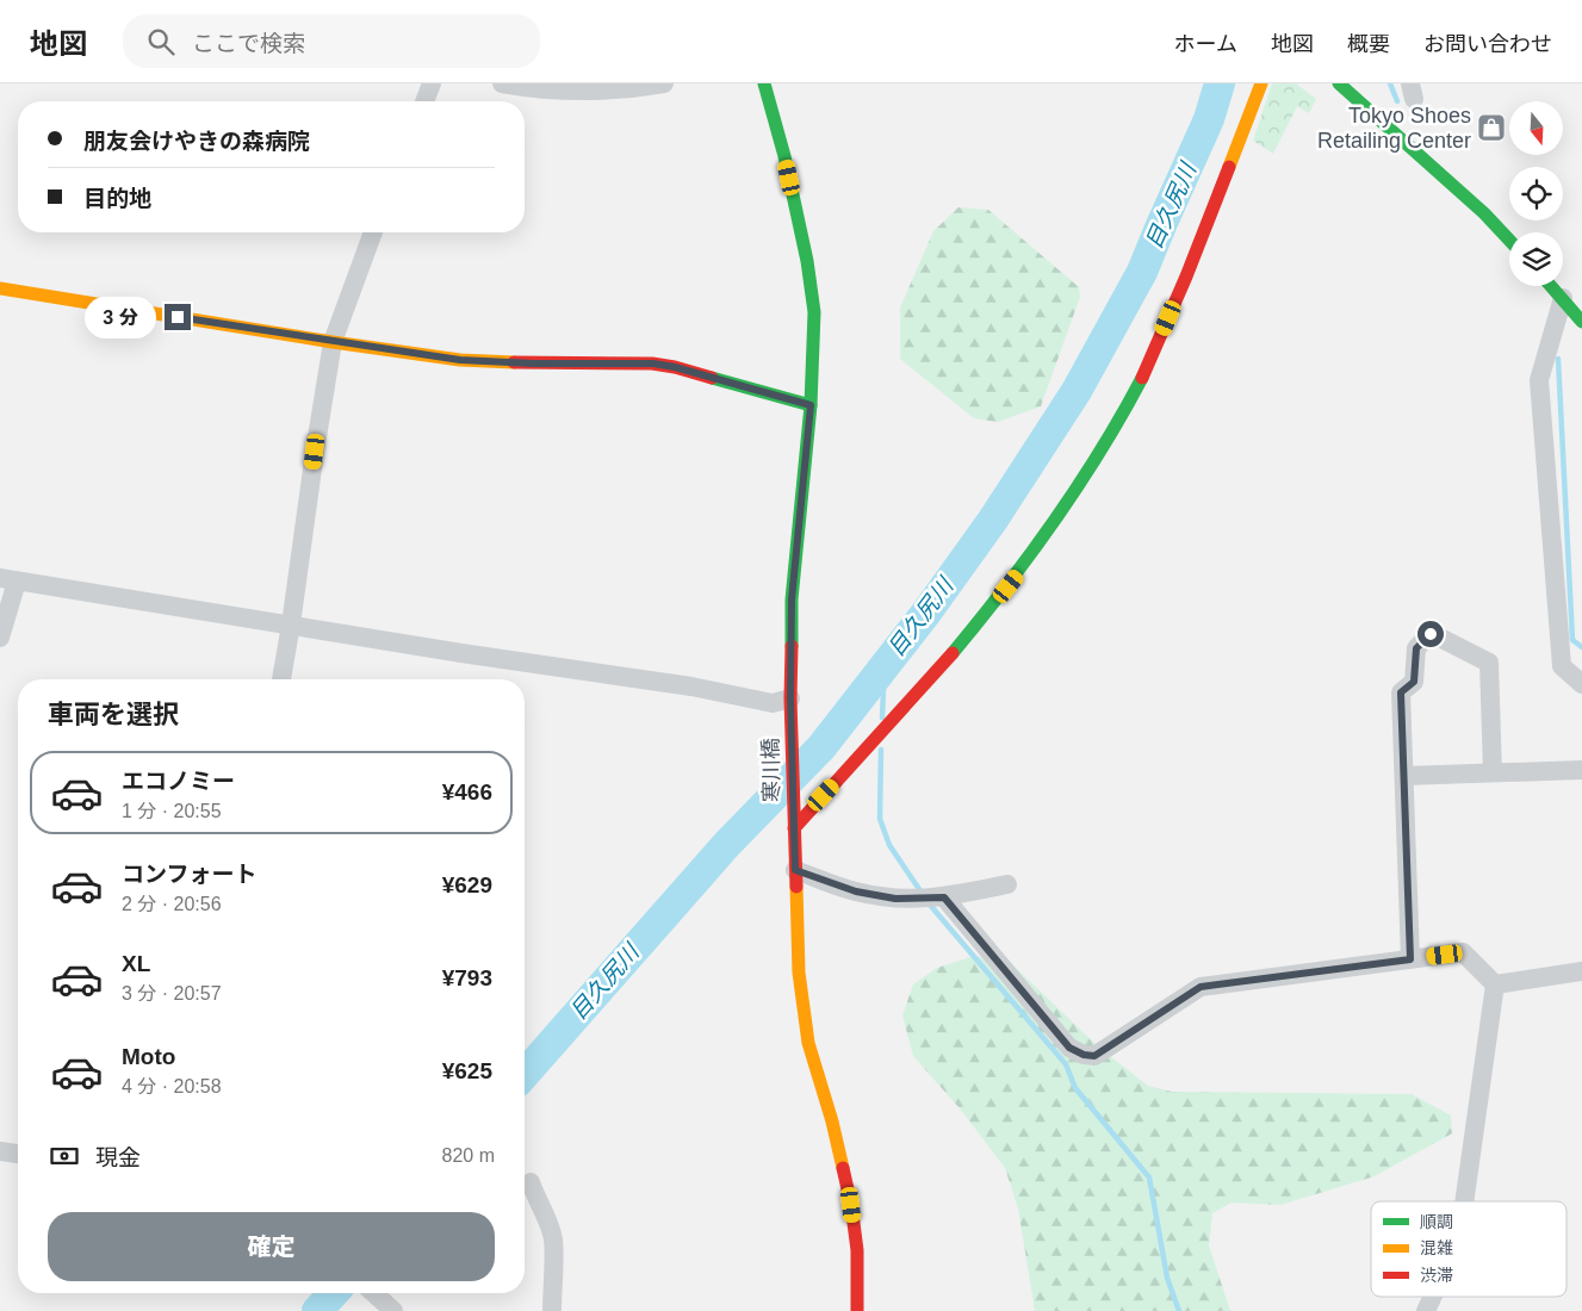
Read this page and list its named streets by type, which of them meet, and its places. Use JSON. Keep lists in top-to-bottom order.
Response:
{
  "streets": {
    "street": ["寒川橋"]
  },
  "water": ["目久尻川"],
  "places": {
    "shop": ["Tokyo Shoes Retailing Center"]
  },
  "legend": ["順調", "混雑", "渋滞"],
  "north": "bottom",
  "page": {
    "header": "地図",
    "search": "ここで検索",
    "nav": [
      "ホーム",
      "地図",
      "概要",
      "お問い合わせ"
    ],
    "banner": ["朋友会けやきの森病院", "目的地"],
    "bubble": "3 分",
    "heading": "車両を選択",
    "list": [
      {
        "name": "エコノミー",
        "note": "1 分 · 20:55",
        "value": "¥466"
      },
      {
        "name": "コンフォート",
        "note": "2 分 · 20:56",
        "value": "¥629"
      },
      {
        "name": "XL",
        "note": "3 分 · 20:57",
        "value": "¥793"
      },
      {
        "name": "Moto",
        "note": "4 分 · 20:58",
        "value": "¥625"
      }
    ],
    "pay": ["現金", "820 m"],
    "buttons": "確定"
  }
}
